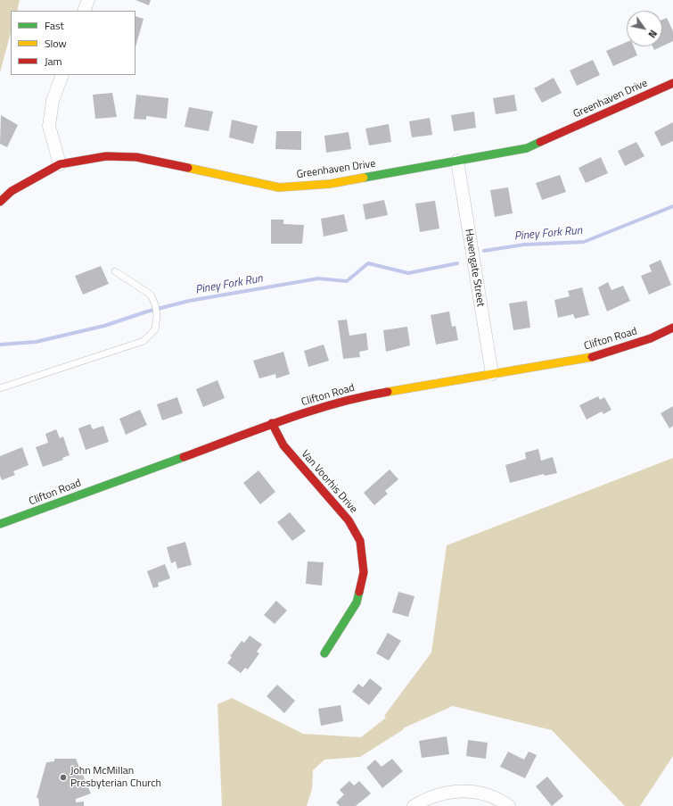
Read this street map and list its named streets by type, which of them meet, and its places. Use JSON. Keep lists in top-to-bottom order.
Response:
{
  "streets": {
    "street": [
      "Greenhaven Drive",
      "Havengate Street",
      "Clifton Road",
      "Van Voorhis Drive"
    ]
  },
  "crossings": [
    ["Greenhaven Drive", "Havengate Street"],
    ["Havengate Street", "Clifton Road"],
    ["Clifton Road", "Van Voorhis Drive"]
  ],
  "water": ["Piney Fork Run"],
  "places": ["John McMillan Presbyterian Church"],
  "legend": ["Fast", "Slow", "Jam"],
  "north": "bottom right"
}
